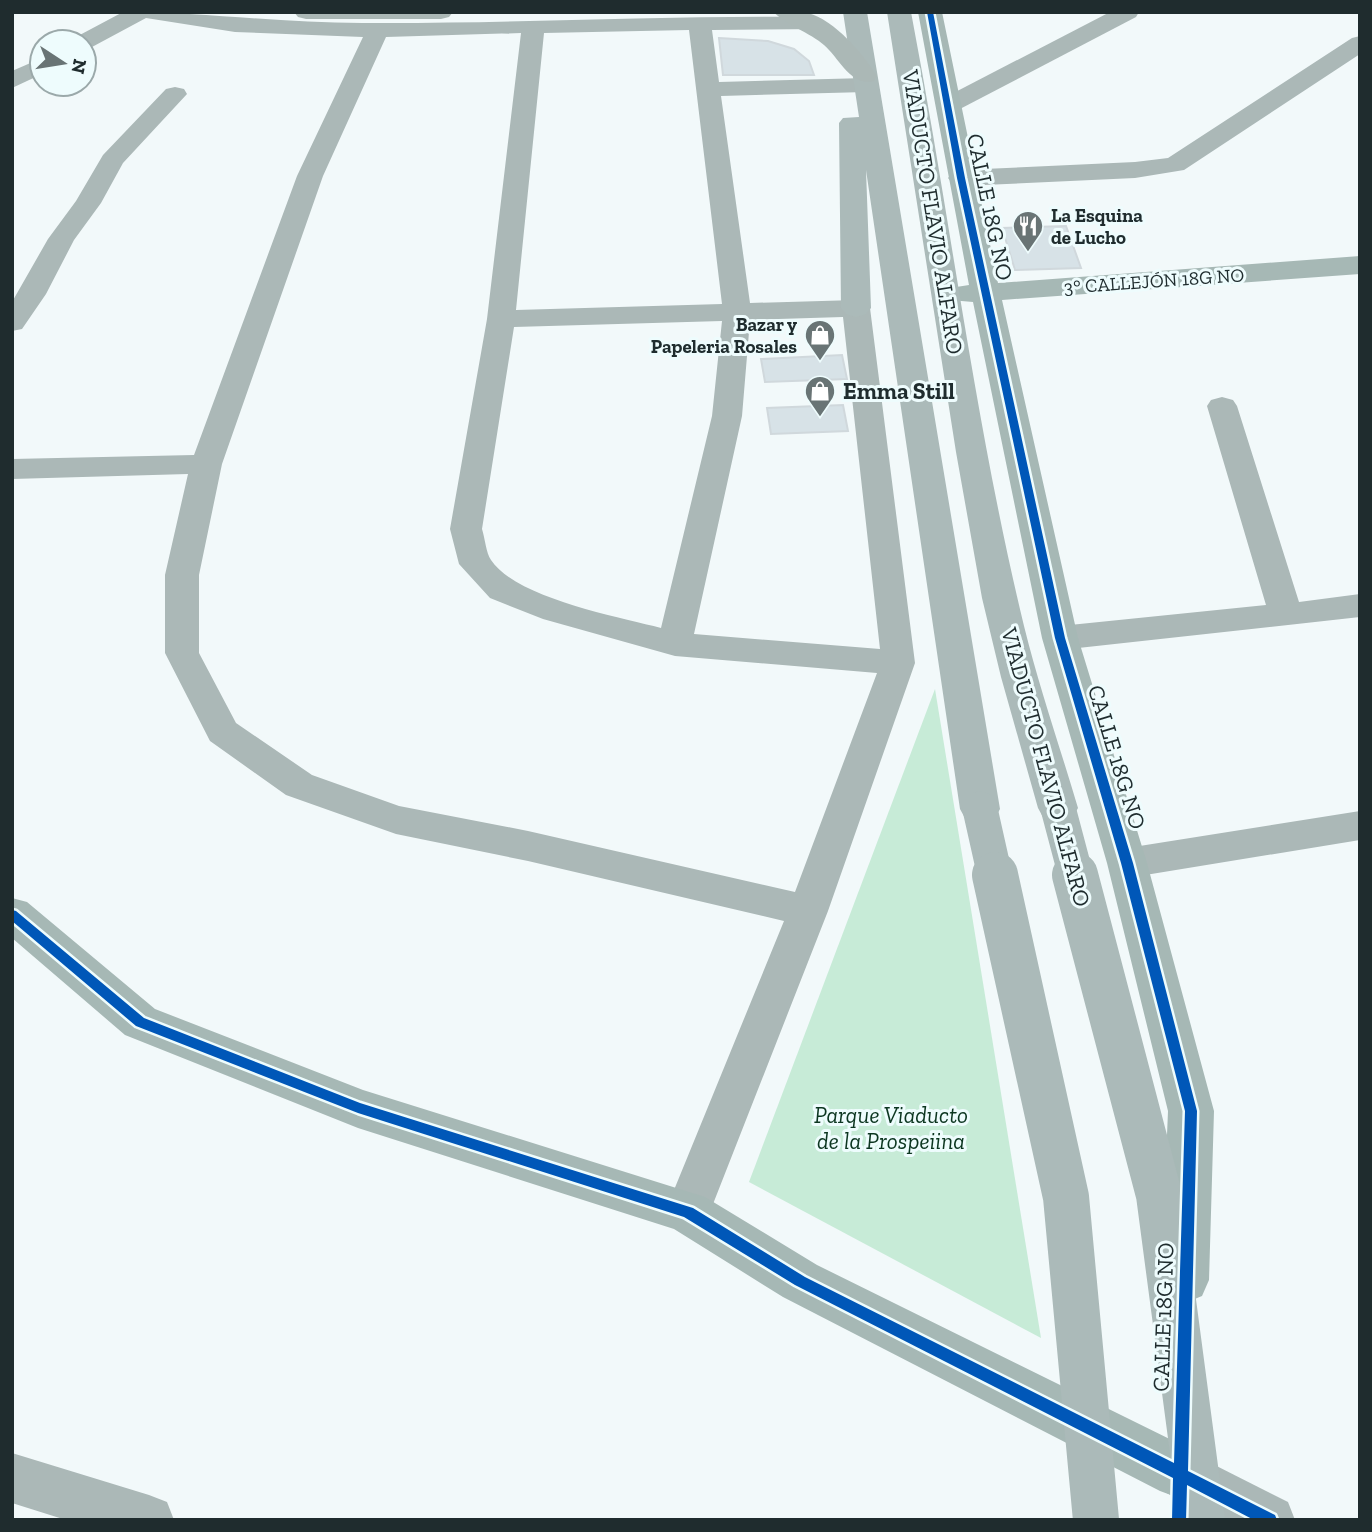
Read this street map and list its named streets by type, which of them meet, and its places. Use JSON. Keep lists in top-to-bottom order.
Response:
{
  "streets": {
    "main road": ["VIADUCTO FLAVIO ALFARO"],
    "street": ["CALLE 18G NO", "3° CALLEJÓN 18G NO"]
  },
  "crossings": [
    ["CALLE 18G NO", "3° CALLEJÓN 18G NO"],
    ["VIADUCTO FLAVIO ALFARO", "3° CALLEJÓN 18G NO"]
  ],
  "parks": ["Parque Viaducto de la Prospeiina"],
  "places": {
    "restaurant": ["La Esquina de Lucho"],
    "shop": ["Bazar y Papeleria Rosales", "Emma Still"]
  },
  "north": "right"
}
